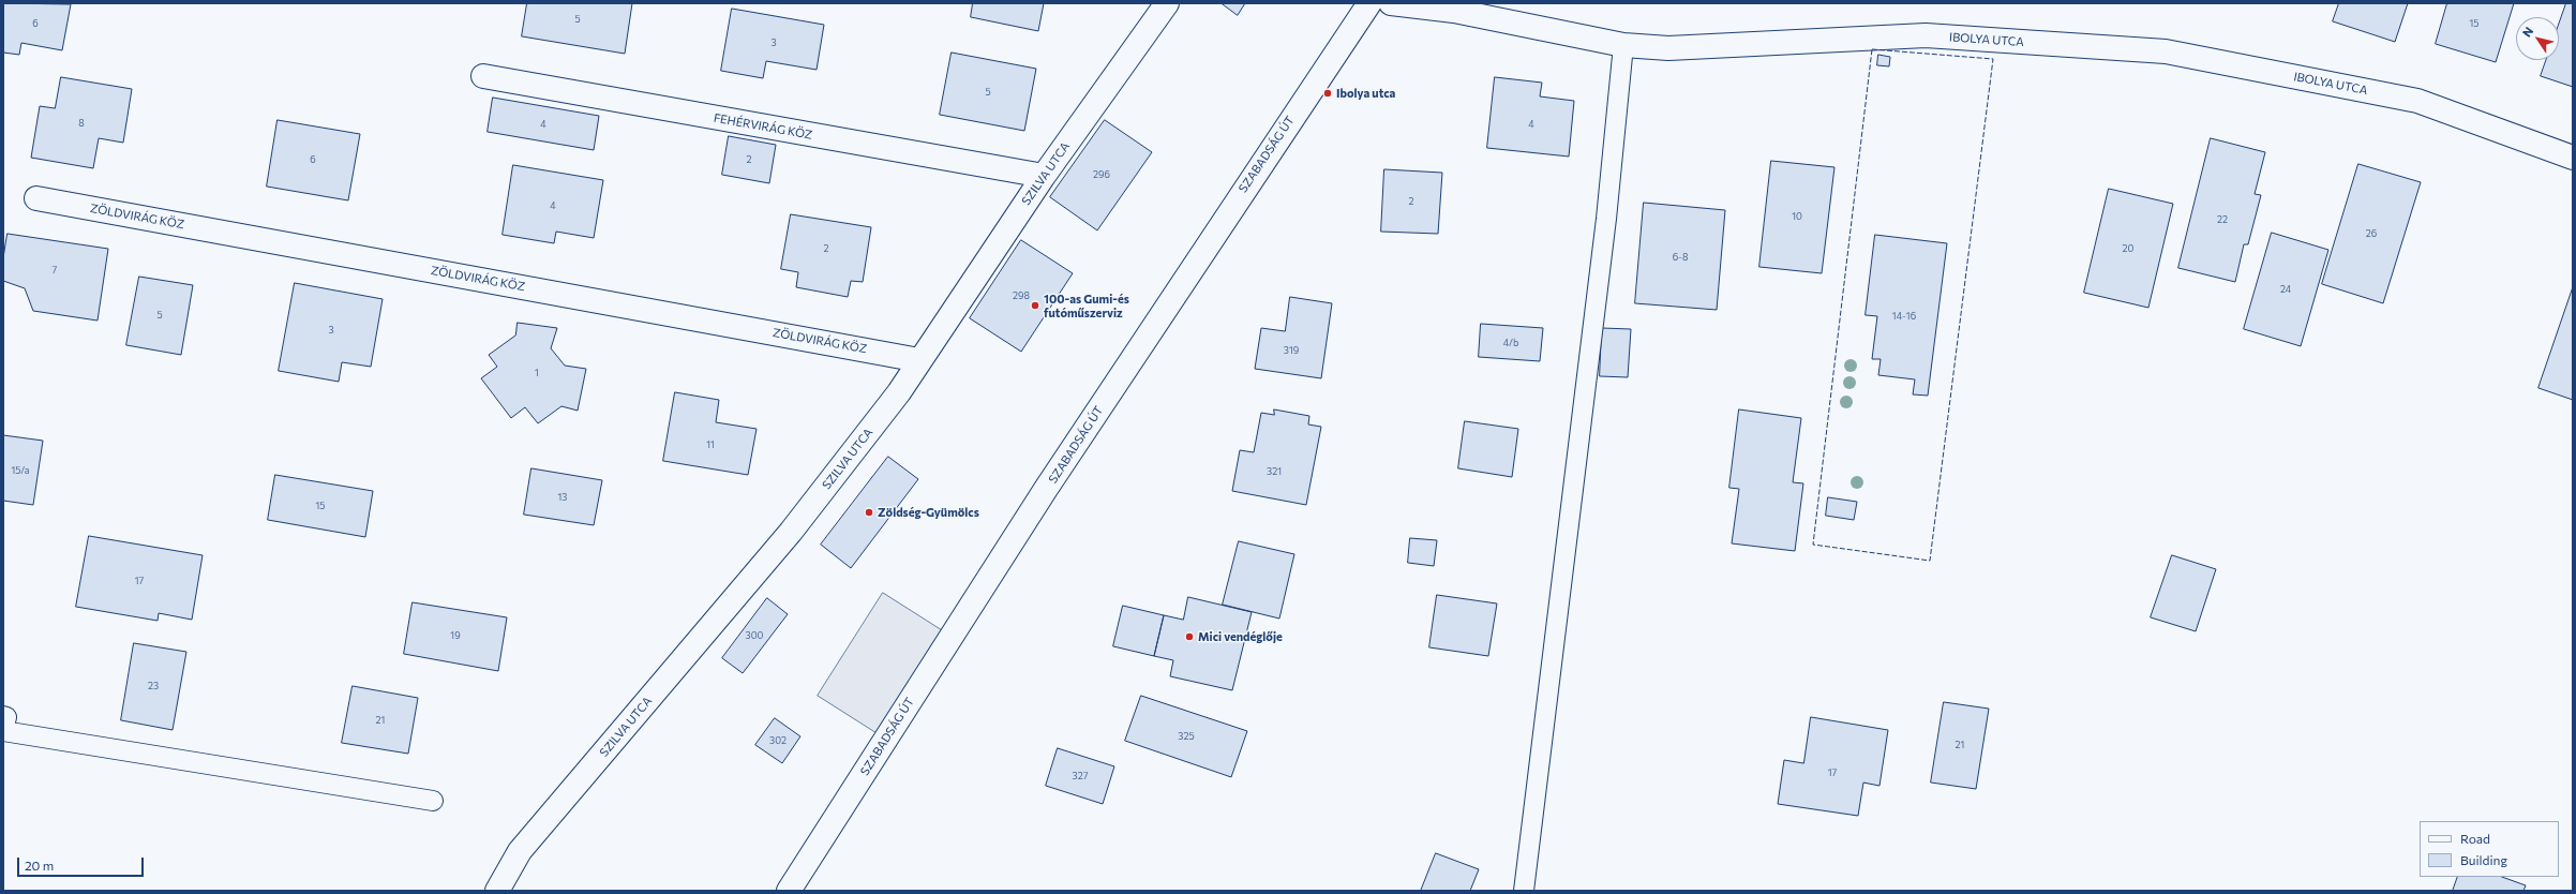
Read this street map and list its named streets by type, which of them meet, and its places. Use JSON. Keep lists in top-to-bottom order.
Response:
{
  "streets": {
    "street": [
      "IBOLYA UTCA",
      "FEHÉRVIRÁG KÖZ",
      "SZABADSÁG ÚT",
      "SZILVA UTCA",
      "ZÖLDVIRÁG KÖZ"
    ]
  },
  "crossings": [
    ["FEHÉRVIRÁG KÖZ", "SZILVA UTCA"],
    ["SZILVA UTCA", "ZÖLDVIRÁG KÖZ"]
  ],
  "places": [
    "Ibolya utca",
    "100-as Gumi-és futóműszerviz",
    "Zöldség-Gyümölcs",
    "Mici vendéglője"
  ],
  "house_numbers": [
    "5",
    "6",
    "15",
    "3",
    "5",
    "8",
    "4",
    "4",
    "6",
    "2",
    "296",
    "2",
    "4",
    "10",
    "22",
    "26",
    "2",
    "20",
    "6-8",
    "7",
    "24",
    "298",
    "5",
    "14-16",
    "3",
    "4/b",
    "319",
    "1",
    "11",
    "15/a",
    "321",
    "13",
    "15",
    "17",
    "19",
    "300",
    "23",
    "21",
    "325",
    "302",
    "21",
    "17",
    "327"
  ],
  "legend": ["Road", "Building"],
  "scale_bar": "20 m",
  "north": "top left"
}
